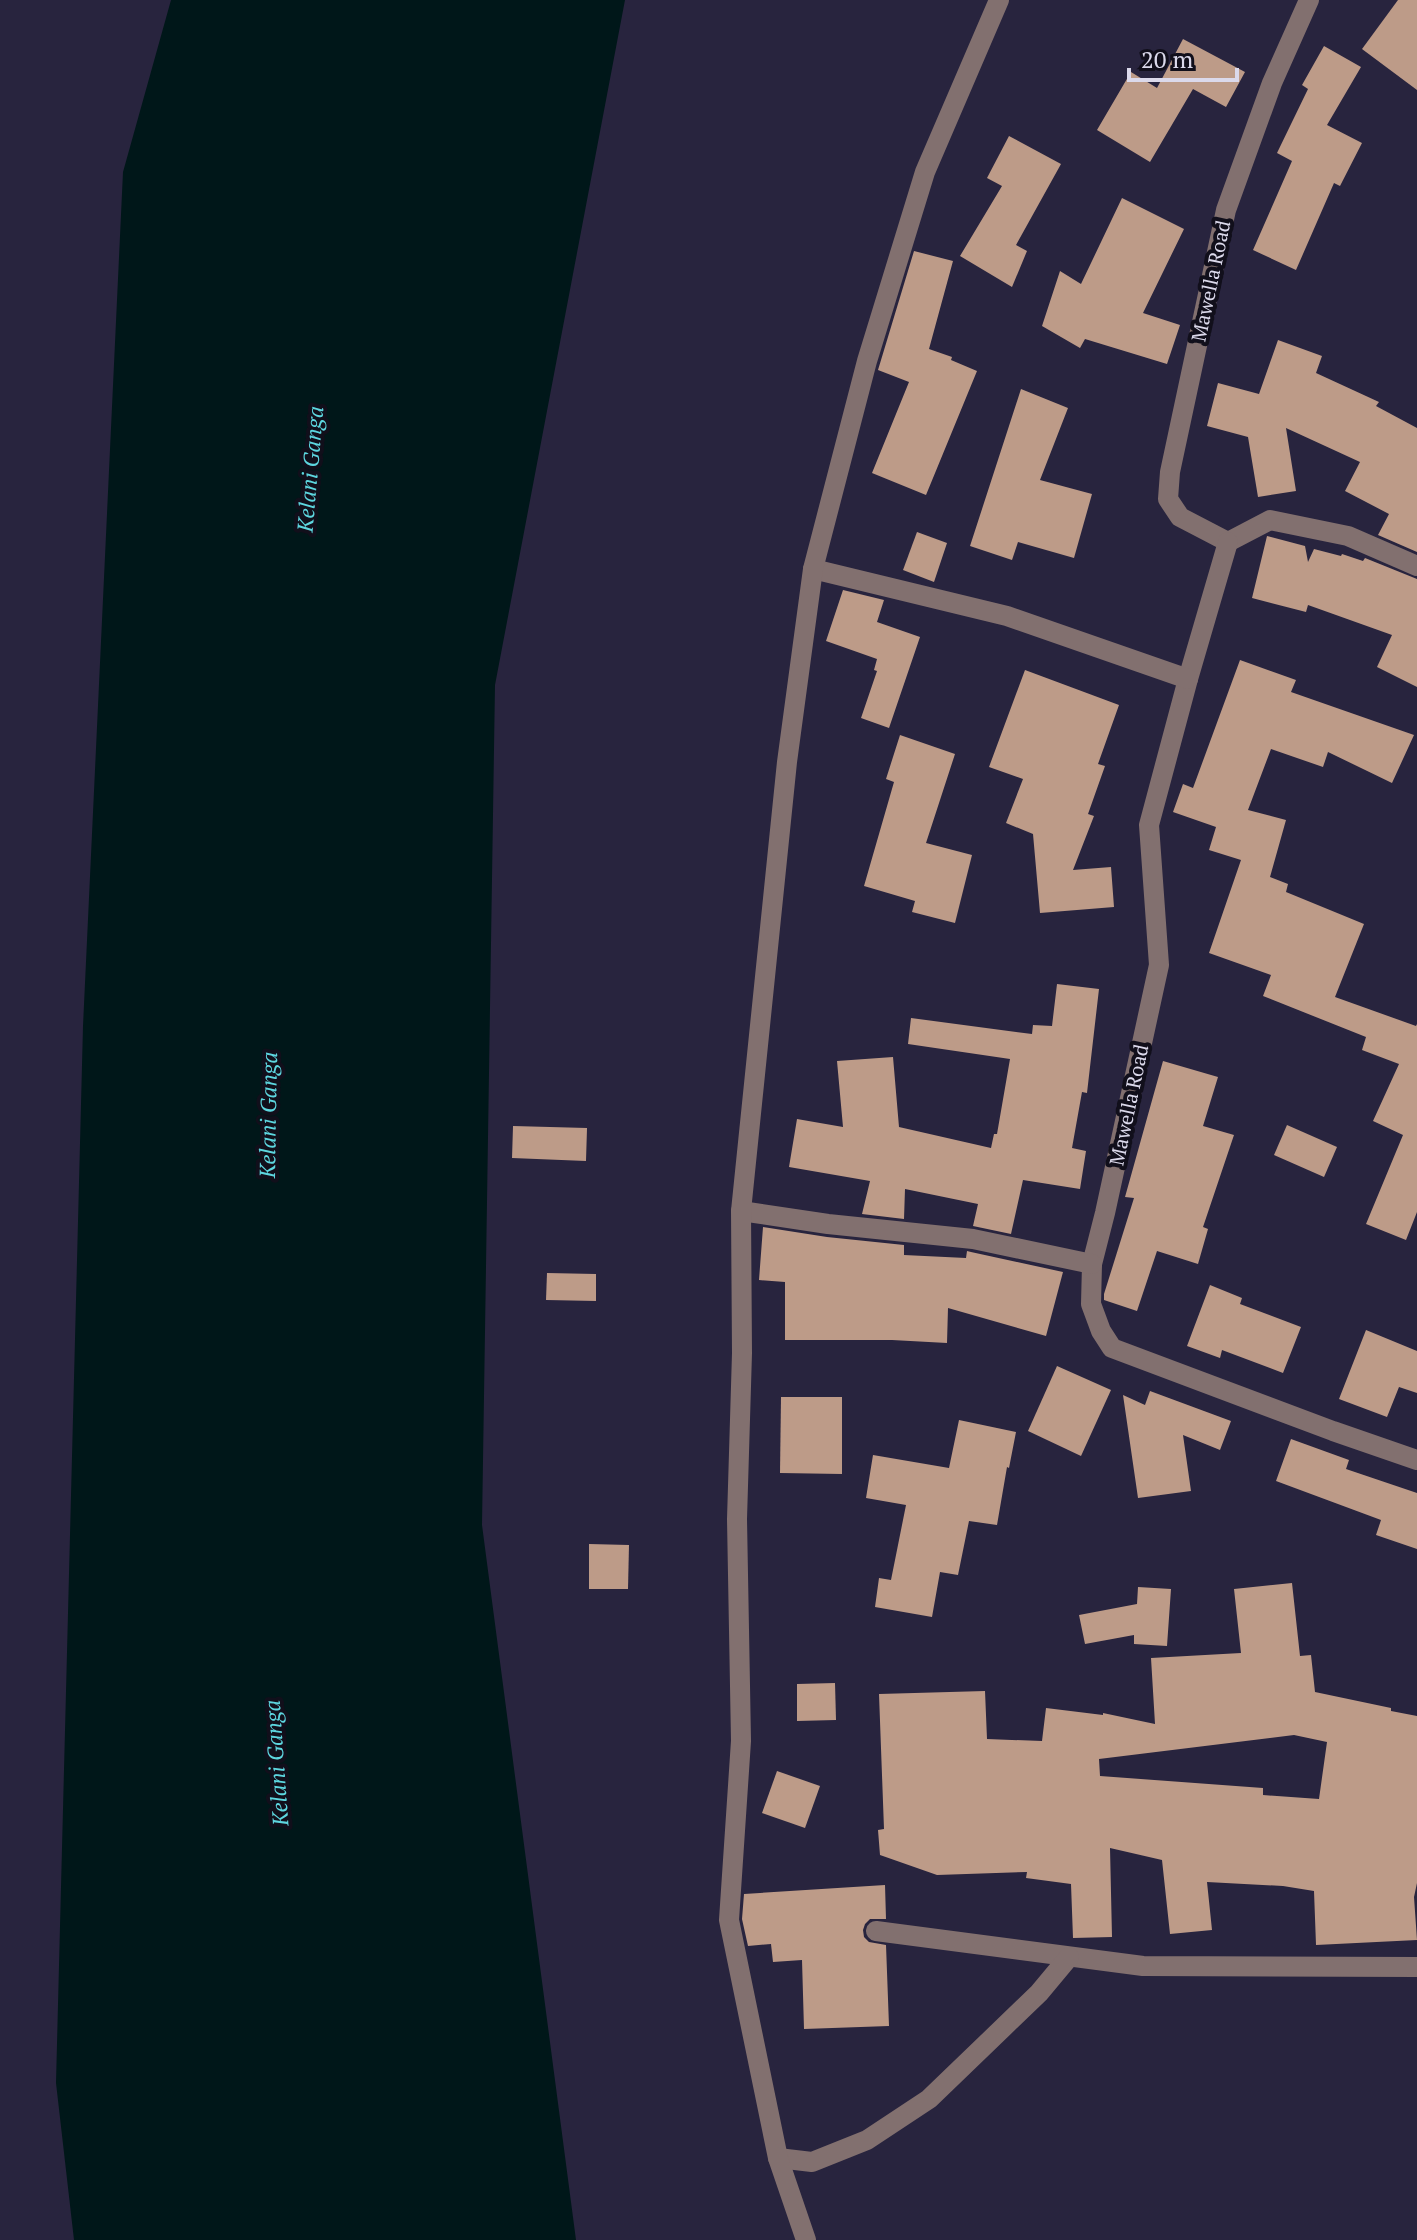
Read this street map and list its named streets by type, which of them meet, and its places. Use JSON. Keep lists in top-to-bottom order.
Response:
{
  "streets": {
    "street": ["Mawella Road"]
  },
  "water": ["Kelani Ganga"],
  "scale_bar": "20 m"
}
